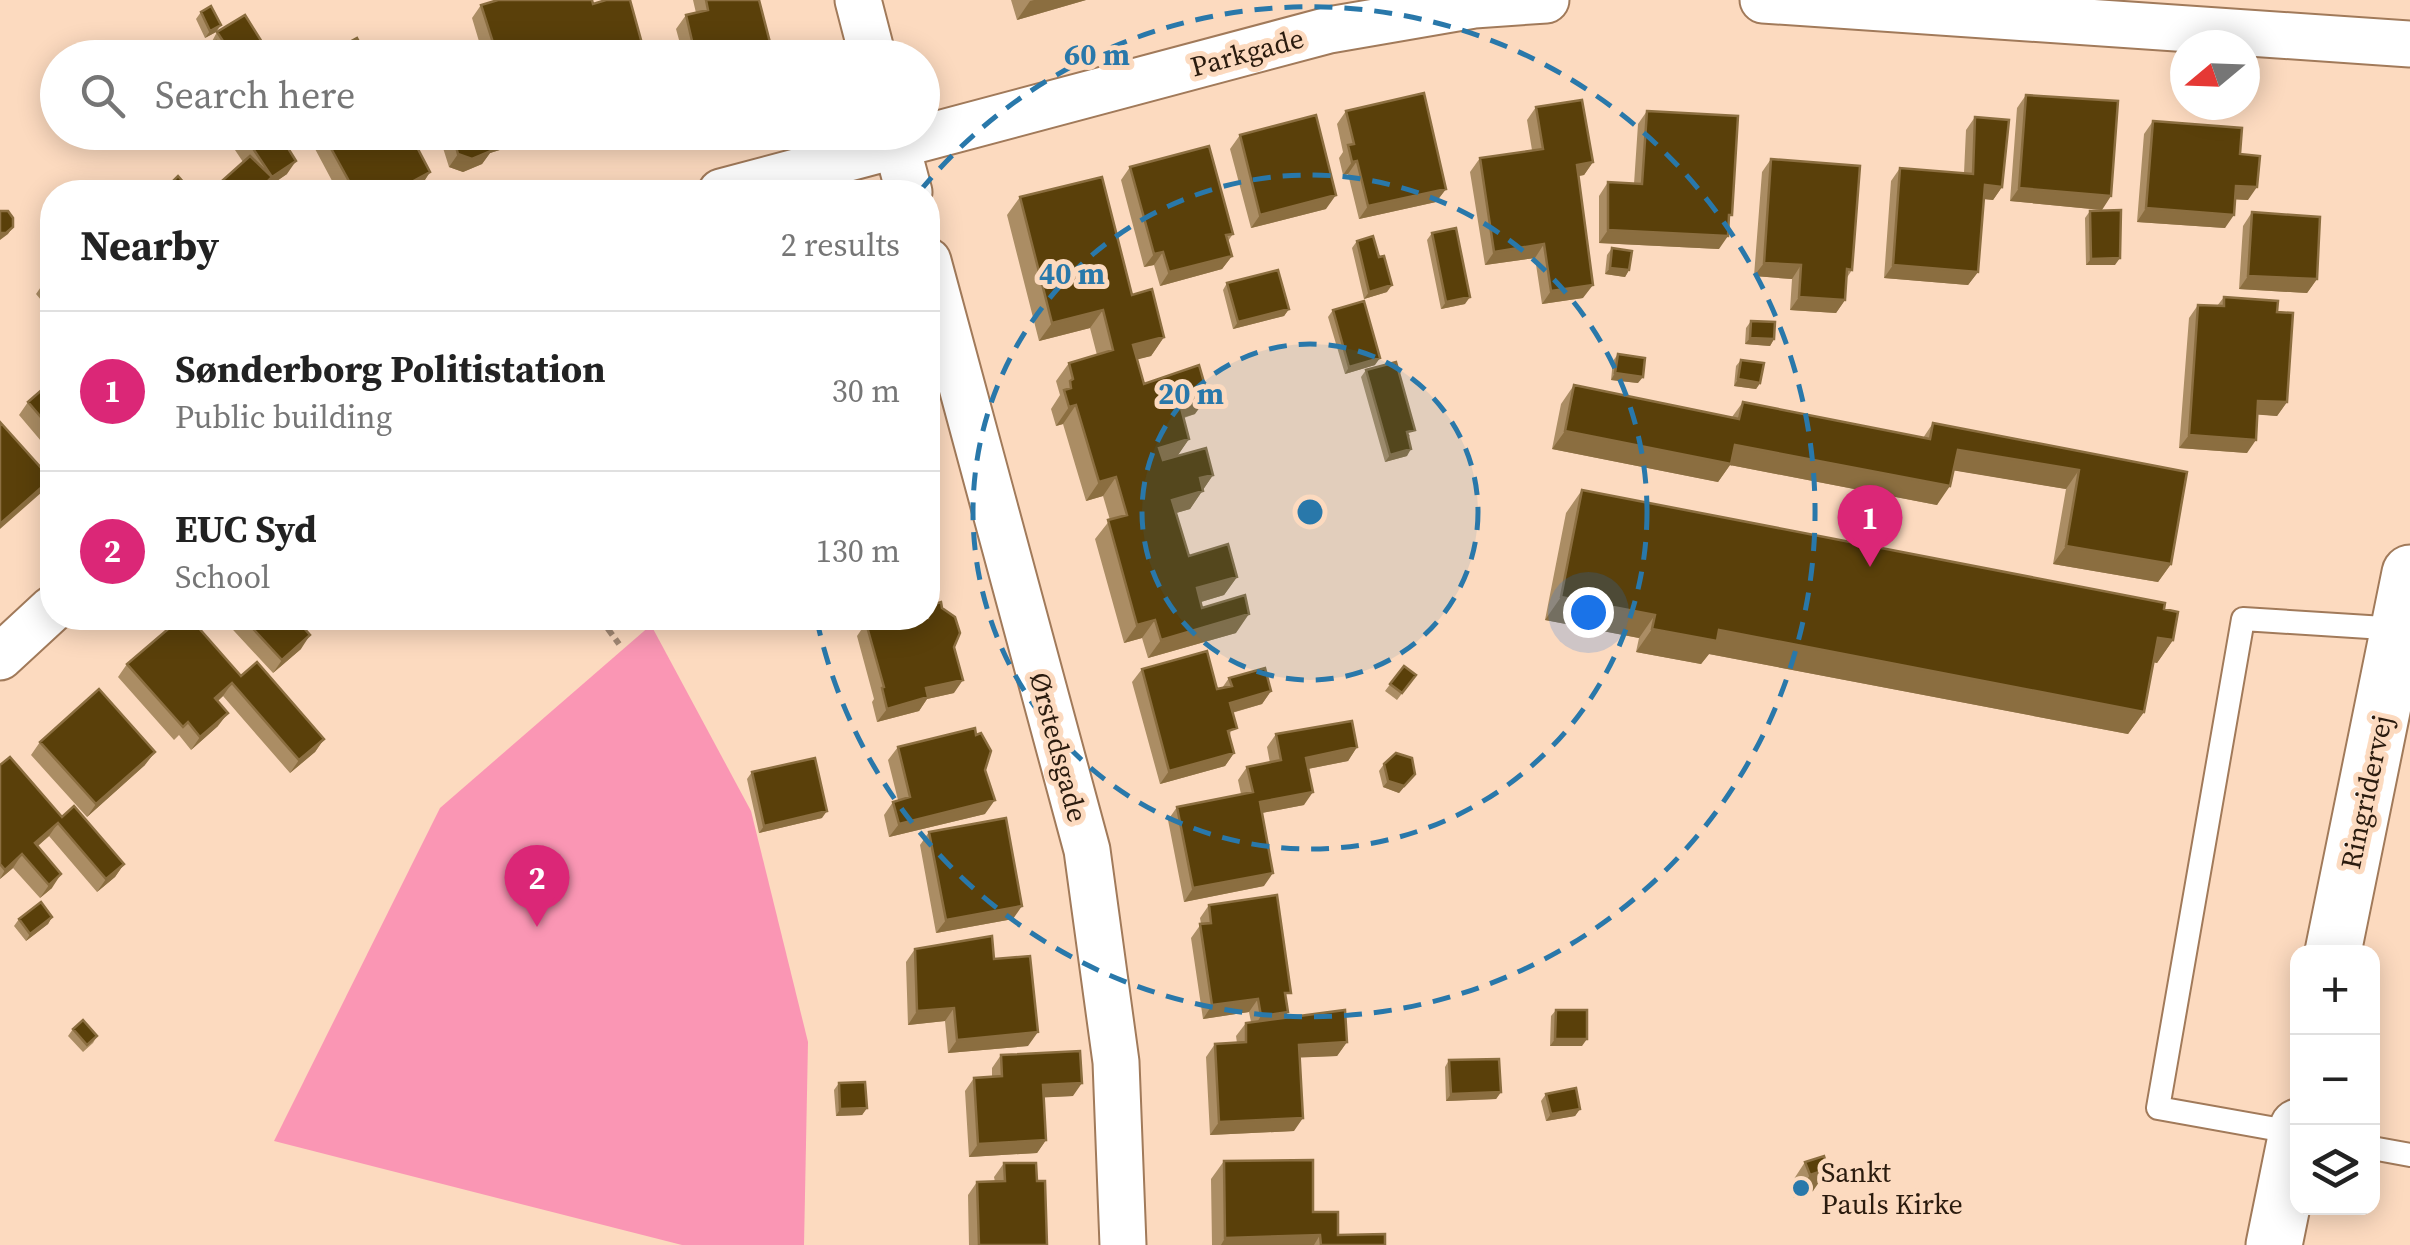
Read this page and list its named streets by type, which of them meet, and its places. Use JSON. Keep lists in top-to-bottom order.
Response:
{
  "streets": {
    "street": ["Parkgade", "Ørstedsgade", "Ringridervej"]
  },
  "places": ["Sankt Pauls Kirke"],
  "north": "left",
  "page": {
    "search": "Search here",
    "heading": ["Nearby", "2 results"],
    "list": [
      {
        "mark": "1",
        "name": "Sønderborg Politistation",
        "note": "Public building",
        "value": "30 m"
      },
      {
        "mark": "2",
        "name": "EUC Syd",
        "note": "School",
        "value": "130 m"
      }
    ],
    "pins": ["1", "2"],
    "map_buttons": ["+", "−"]
  },
  "rings": ["60 m", "40 m", "20 m"]
}
